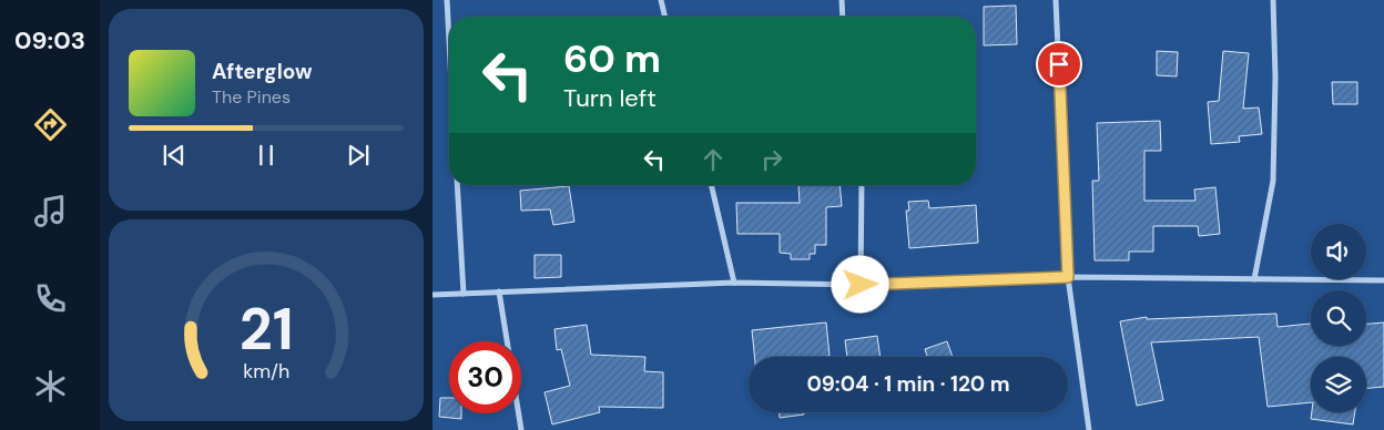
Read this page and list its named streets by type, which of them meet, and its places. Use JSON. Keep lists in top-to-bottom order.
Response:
{
  "page": {
    "tabs": "09:03",
    "turn": ["60 m", "Turn left"],
    "song": ["Afterglow", "The Pines"],
    "limit": "30",
    "trip": "09:04 · 1 min · 120 m",
    "gauge": ["21", "km/h"]
  }
}
